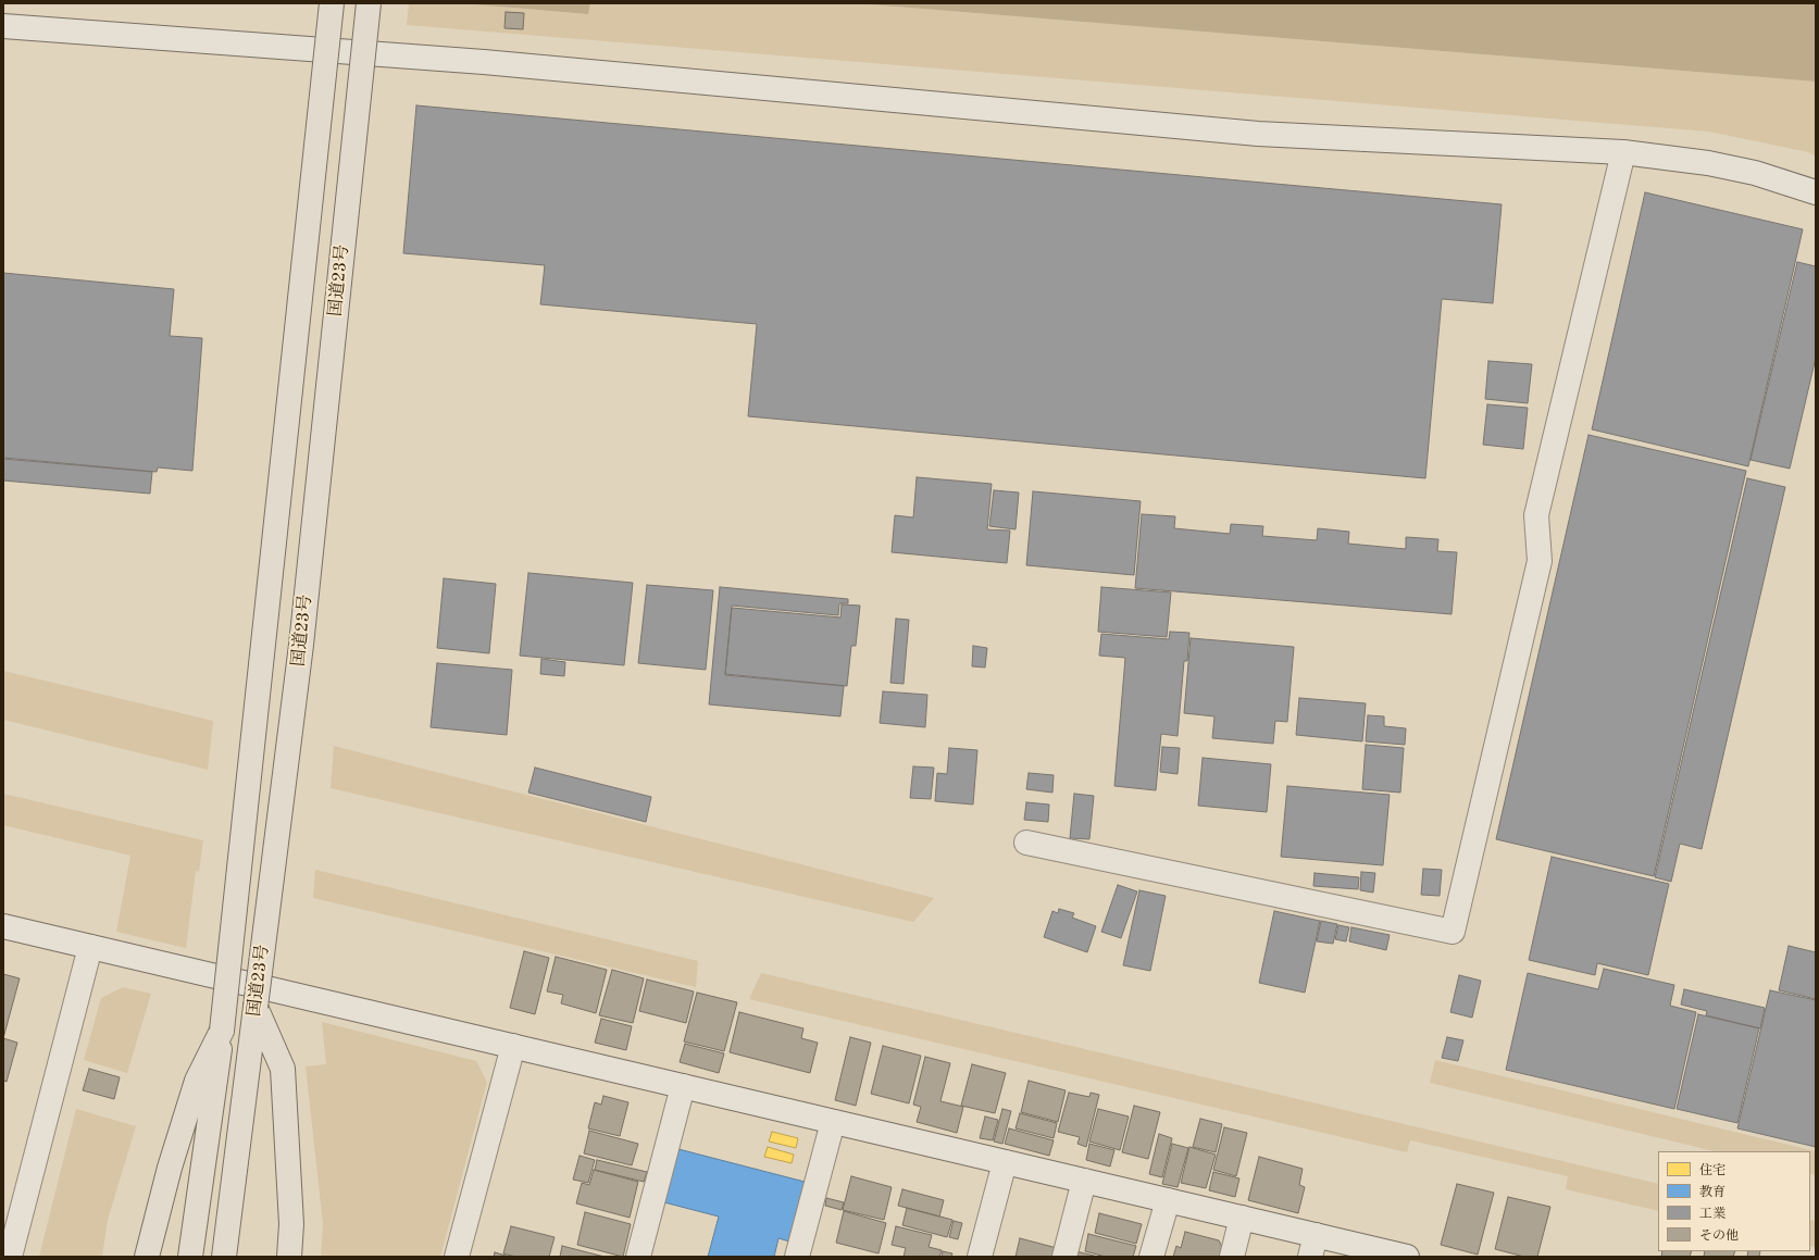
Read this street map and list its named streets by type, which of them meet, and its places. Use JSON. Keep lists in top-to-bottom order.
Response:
{
  "streets": {
    "highway": ["国道23号"]
  },
  "legend": [
    "住宅",
    "教育",
    "工業",
    "その他"
  ]
}
